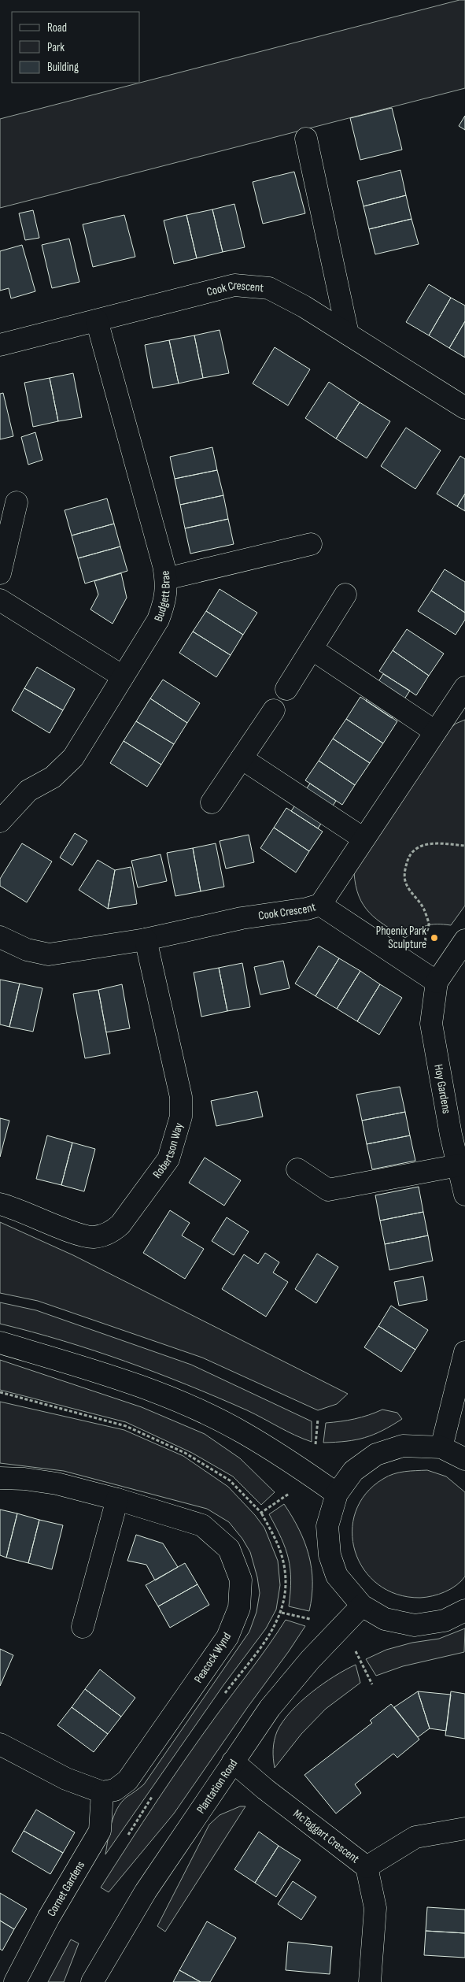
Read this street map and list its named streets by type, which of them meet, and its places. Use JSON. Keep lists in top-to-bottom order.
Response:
{
  "streets": {
    "street": [
      "Cook Crescent",
      "Budgett Brae",
      "Hoy Gardens",
      "Robertson Way",
      "Peacock Wynd",
      "Plantation Road",
      "McTaggart Crescent",
      "Cornet Gardens"
    ]
  },
  "crossings": [
    ["Cook Crescent", "Budgett Brae"],
    ["Cook Crescent", "Robertson Way"],
    ["Peacock Wynd", "Cornet Gardens"],
    ["Plantation Road", "McTaggart Crescent"]
  ],
  "places": ["Phoenix Park Sculpture"],
  "legend": ["Road", "Park", "Building"]
}
